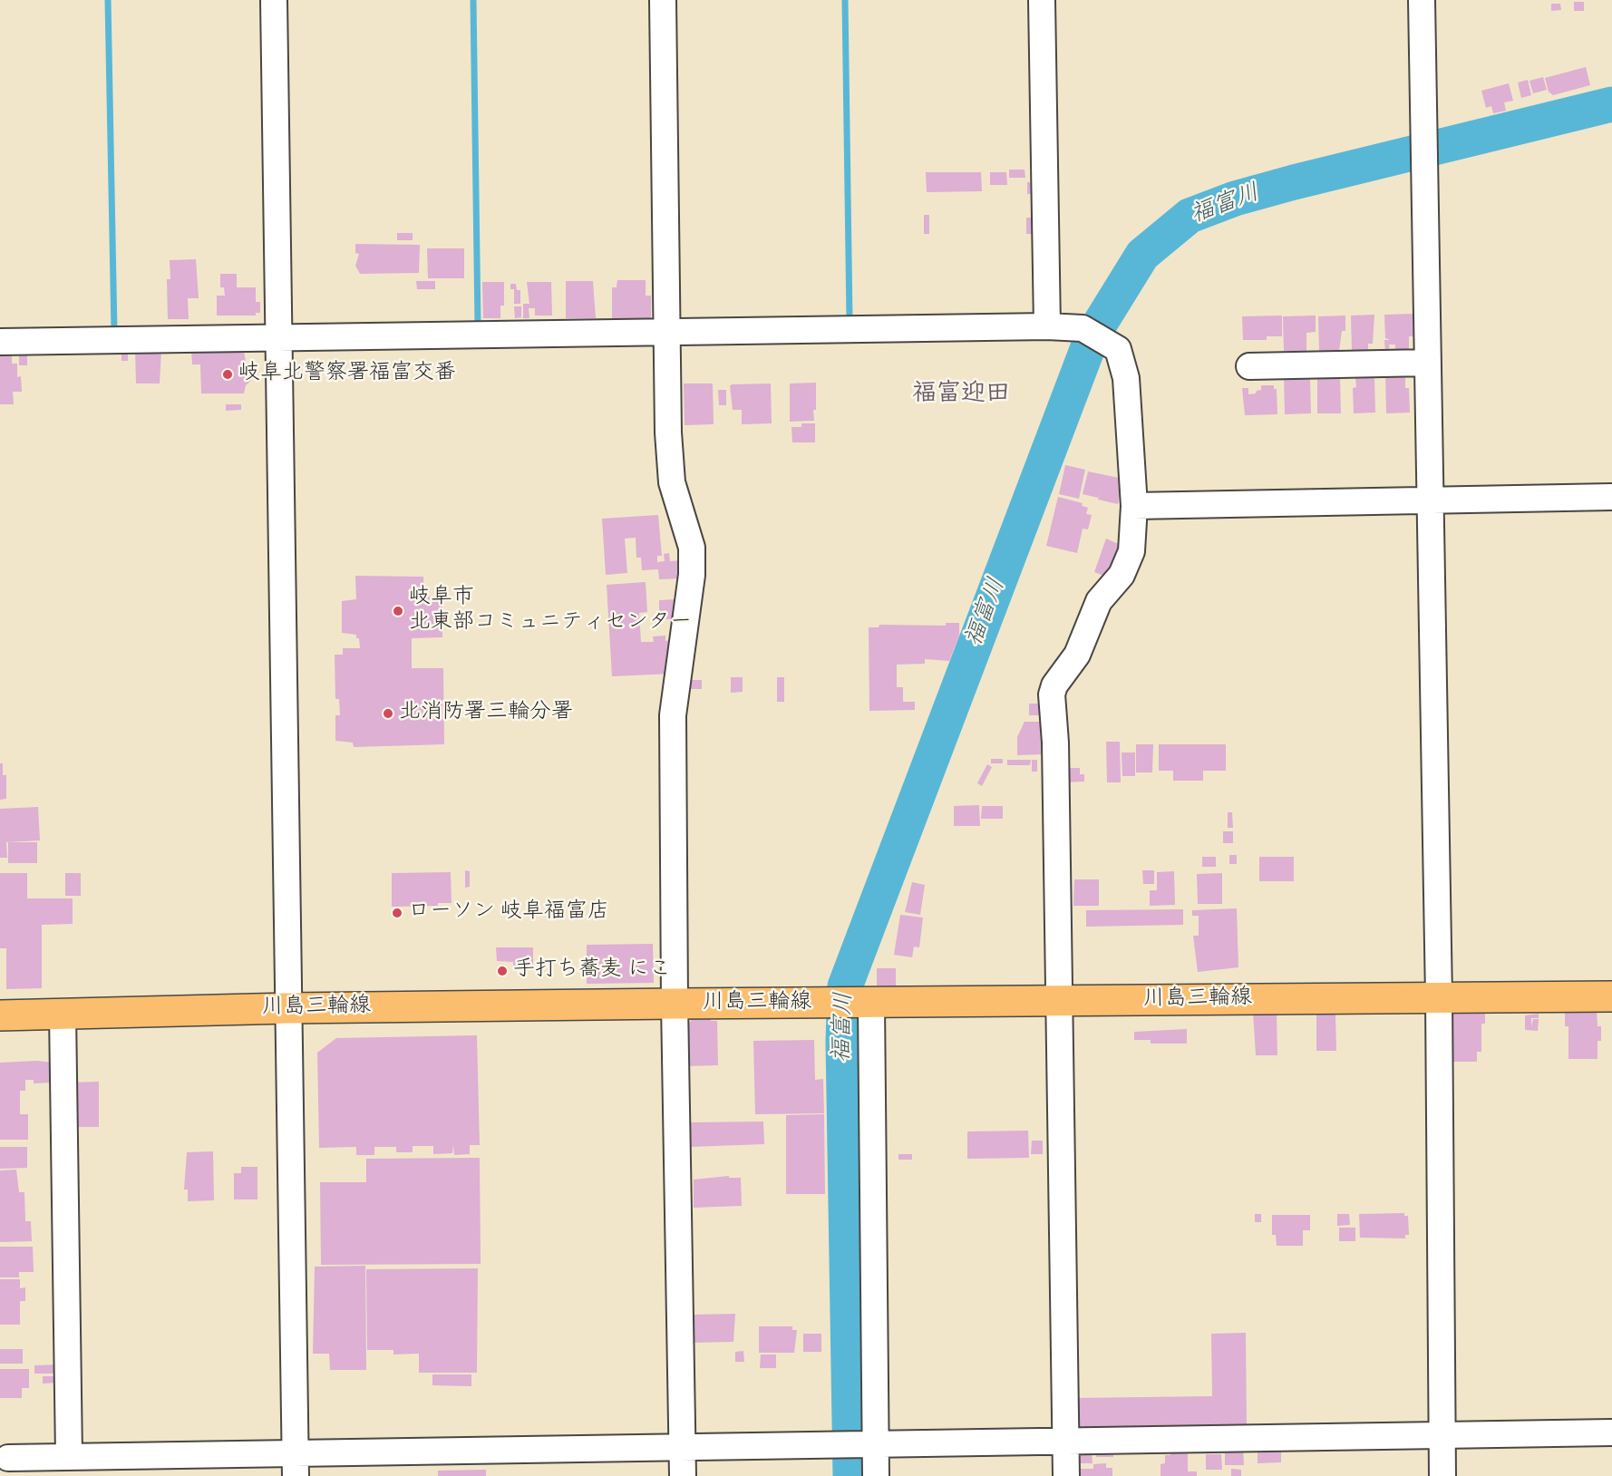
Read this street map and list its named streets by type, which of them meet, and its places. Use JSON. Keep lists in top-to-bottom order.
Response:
{
  "streets": {
    "main road": ["川島三輪線"]
  },
  "districts": ["福富迎田"],
  "water": ["福富川"],
  "places": [
    "岐阜北警察署福富交番",
    "岐阜市 北東部コミュニティセンター",
    "北消防署三輪分署",
    "ローソン 岐阜福富店",
    "手打ち蕎麦 にこ"
  ]
}
